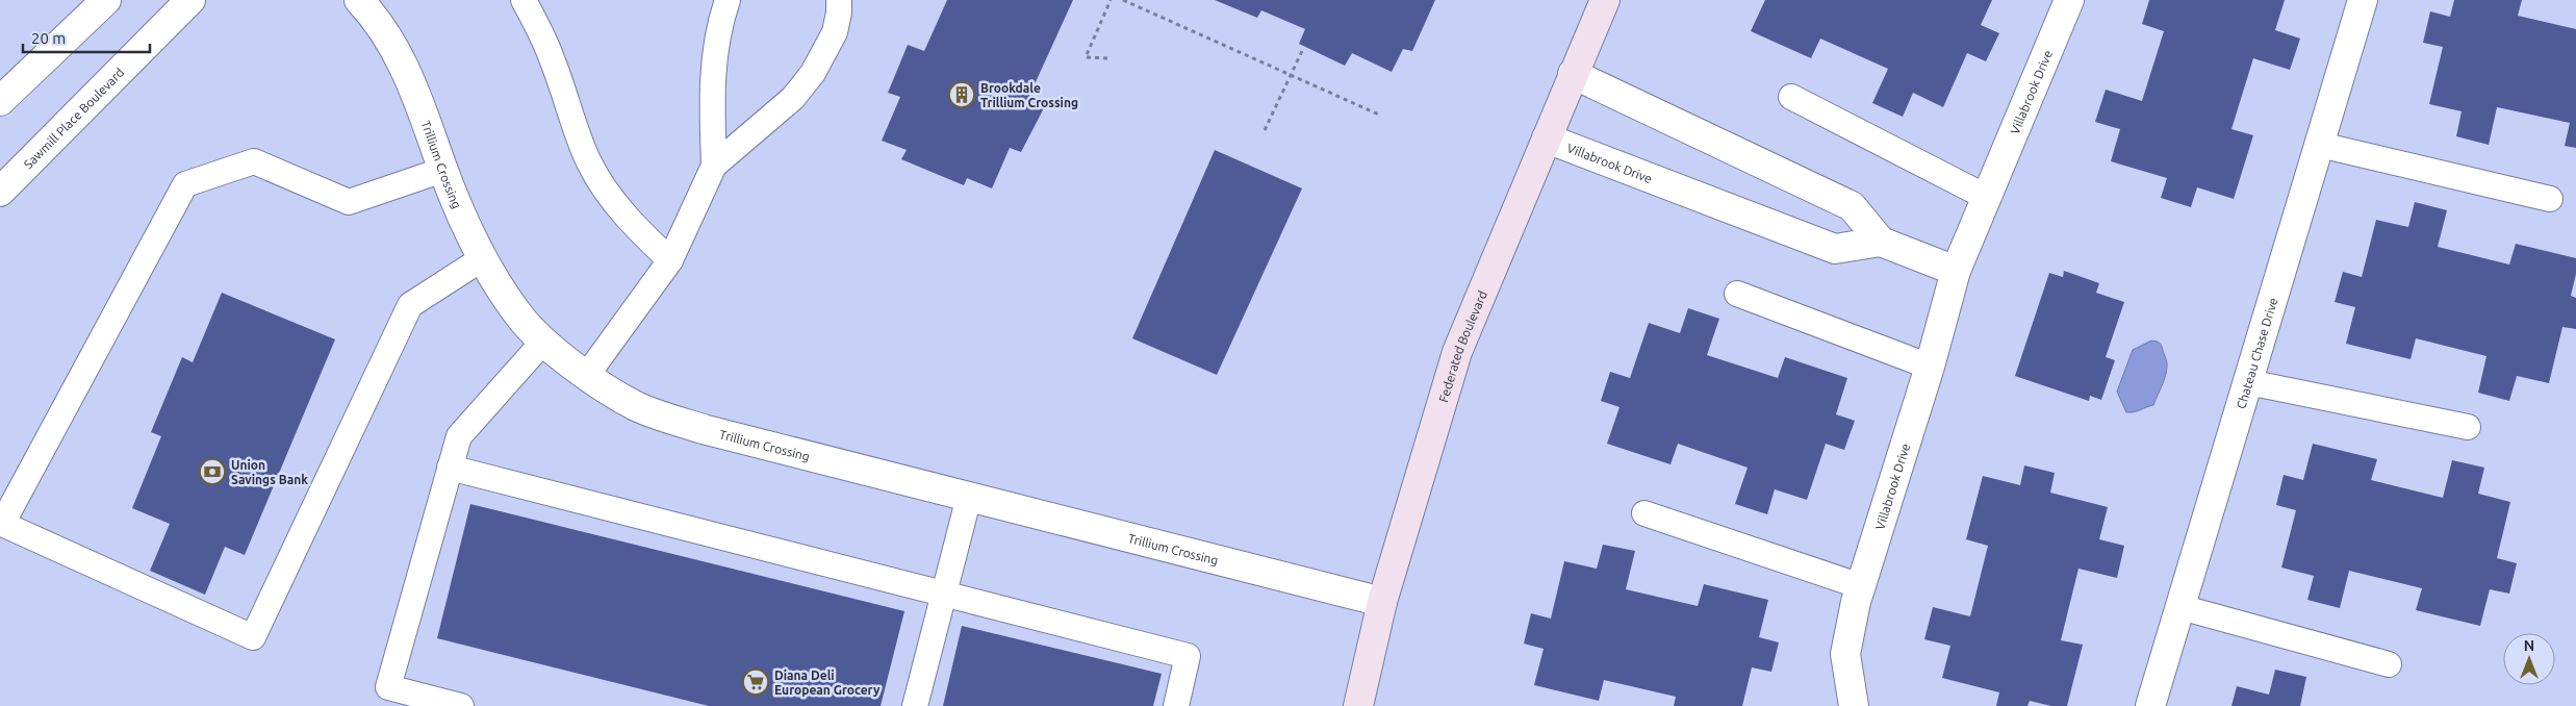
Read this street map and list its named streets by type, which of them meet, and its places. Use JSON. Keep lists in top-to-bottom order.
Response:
{
  "streets": {
    "main road": ["Federated Boulevard"],
    "street": [
      "Villabrook Drive",
      "Sawmill Place Boulevard",
      "Trillium Crossing",
      "Chateau Chase Drive"
    ]
  },
  "crossings": [
    ["Villabrook Drive", "Federated Boulevard"],
    ["Trillium Crossing", "Federated Boulevard"]
  ],
  "places": {
    "building": ["Brookdale Trillium Crossing"],
    "bank": ["Union Savings Bank"],
    "supermarket": ["Diana Deli European Grocery"]
  },
  "scale_bar": "20 m",
  "north": "top"
}
